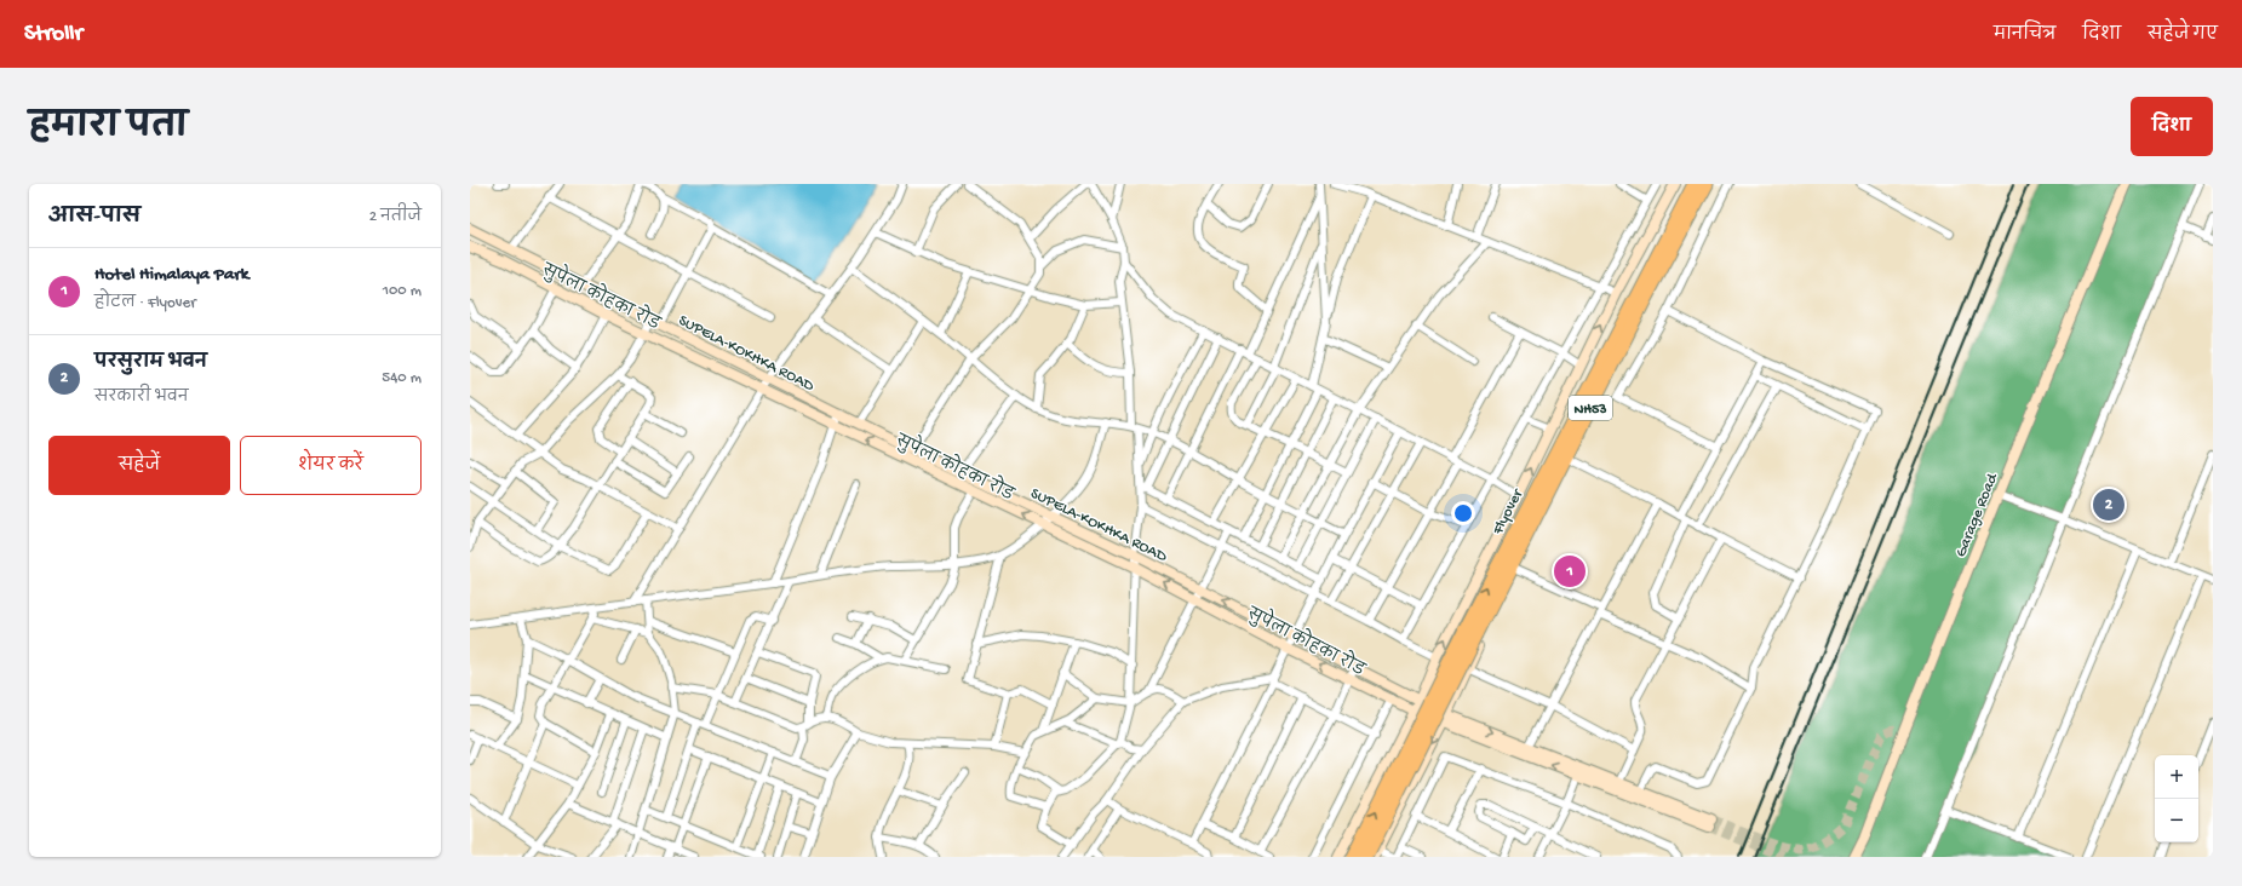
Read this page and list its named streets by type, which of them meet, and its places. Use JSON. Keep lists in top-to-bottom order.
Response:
{
  "streets": {
    "highway": ["NH53", "Flyover"],
    "street": ["सुपेला कोहका रोड", "SUPELA-KOKHKA ROAD", "Garage Road"]
  },
  "crossings": [
    ["सुपेला कोहका रोड", "SUPELA-KOKHKA ROAD"]
  ],
  "page": {
    "header": "Strollr",
    "nav": ["मानचित्र", "दिशा", "सहेजे गए"],
    "title": "हमारा पता",
    "buttons": [
      "दिशा",
      ["सहेजें", "शेयर करें"]
    ],
    "heading": ["आस-पास", "2 नतीजे"],
    "list": [
      {
        "mark": "1",
        "name": "Hotel Himalaya Park",
        "note": "होटल · Flyover",
        "value": "100 m"
      },
      {
        "mark": "2",
        "name": "परसुराम भवन",
        "note": "सरकारी भवन",
        "value": "540 m"
      }
    ],
    "pins": ["2", "1"],
    "map_buttons": ["+", "−"]
  }
}
